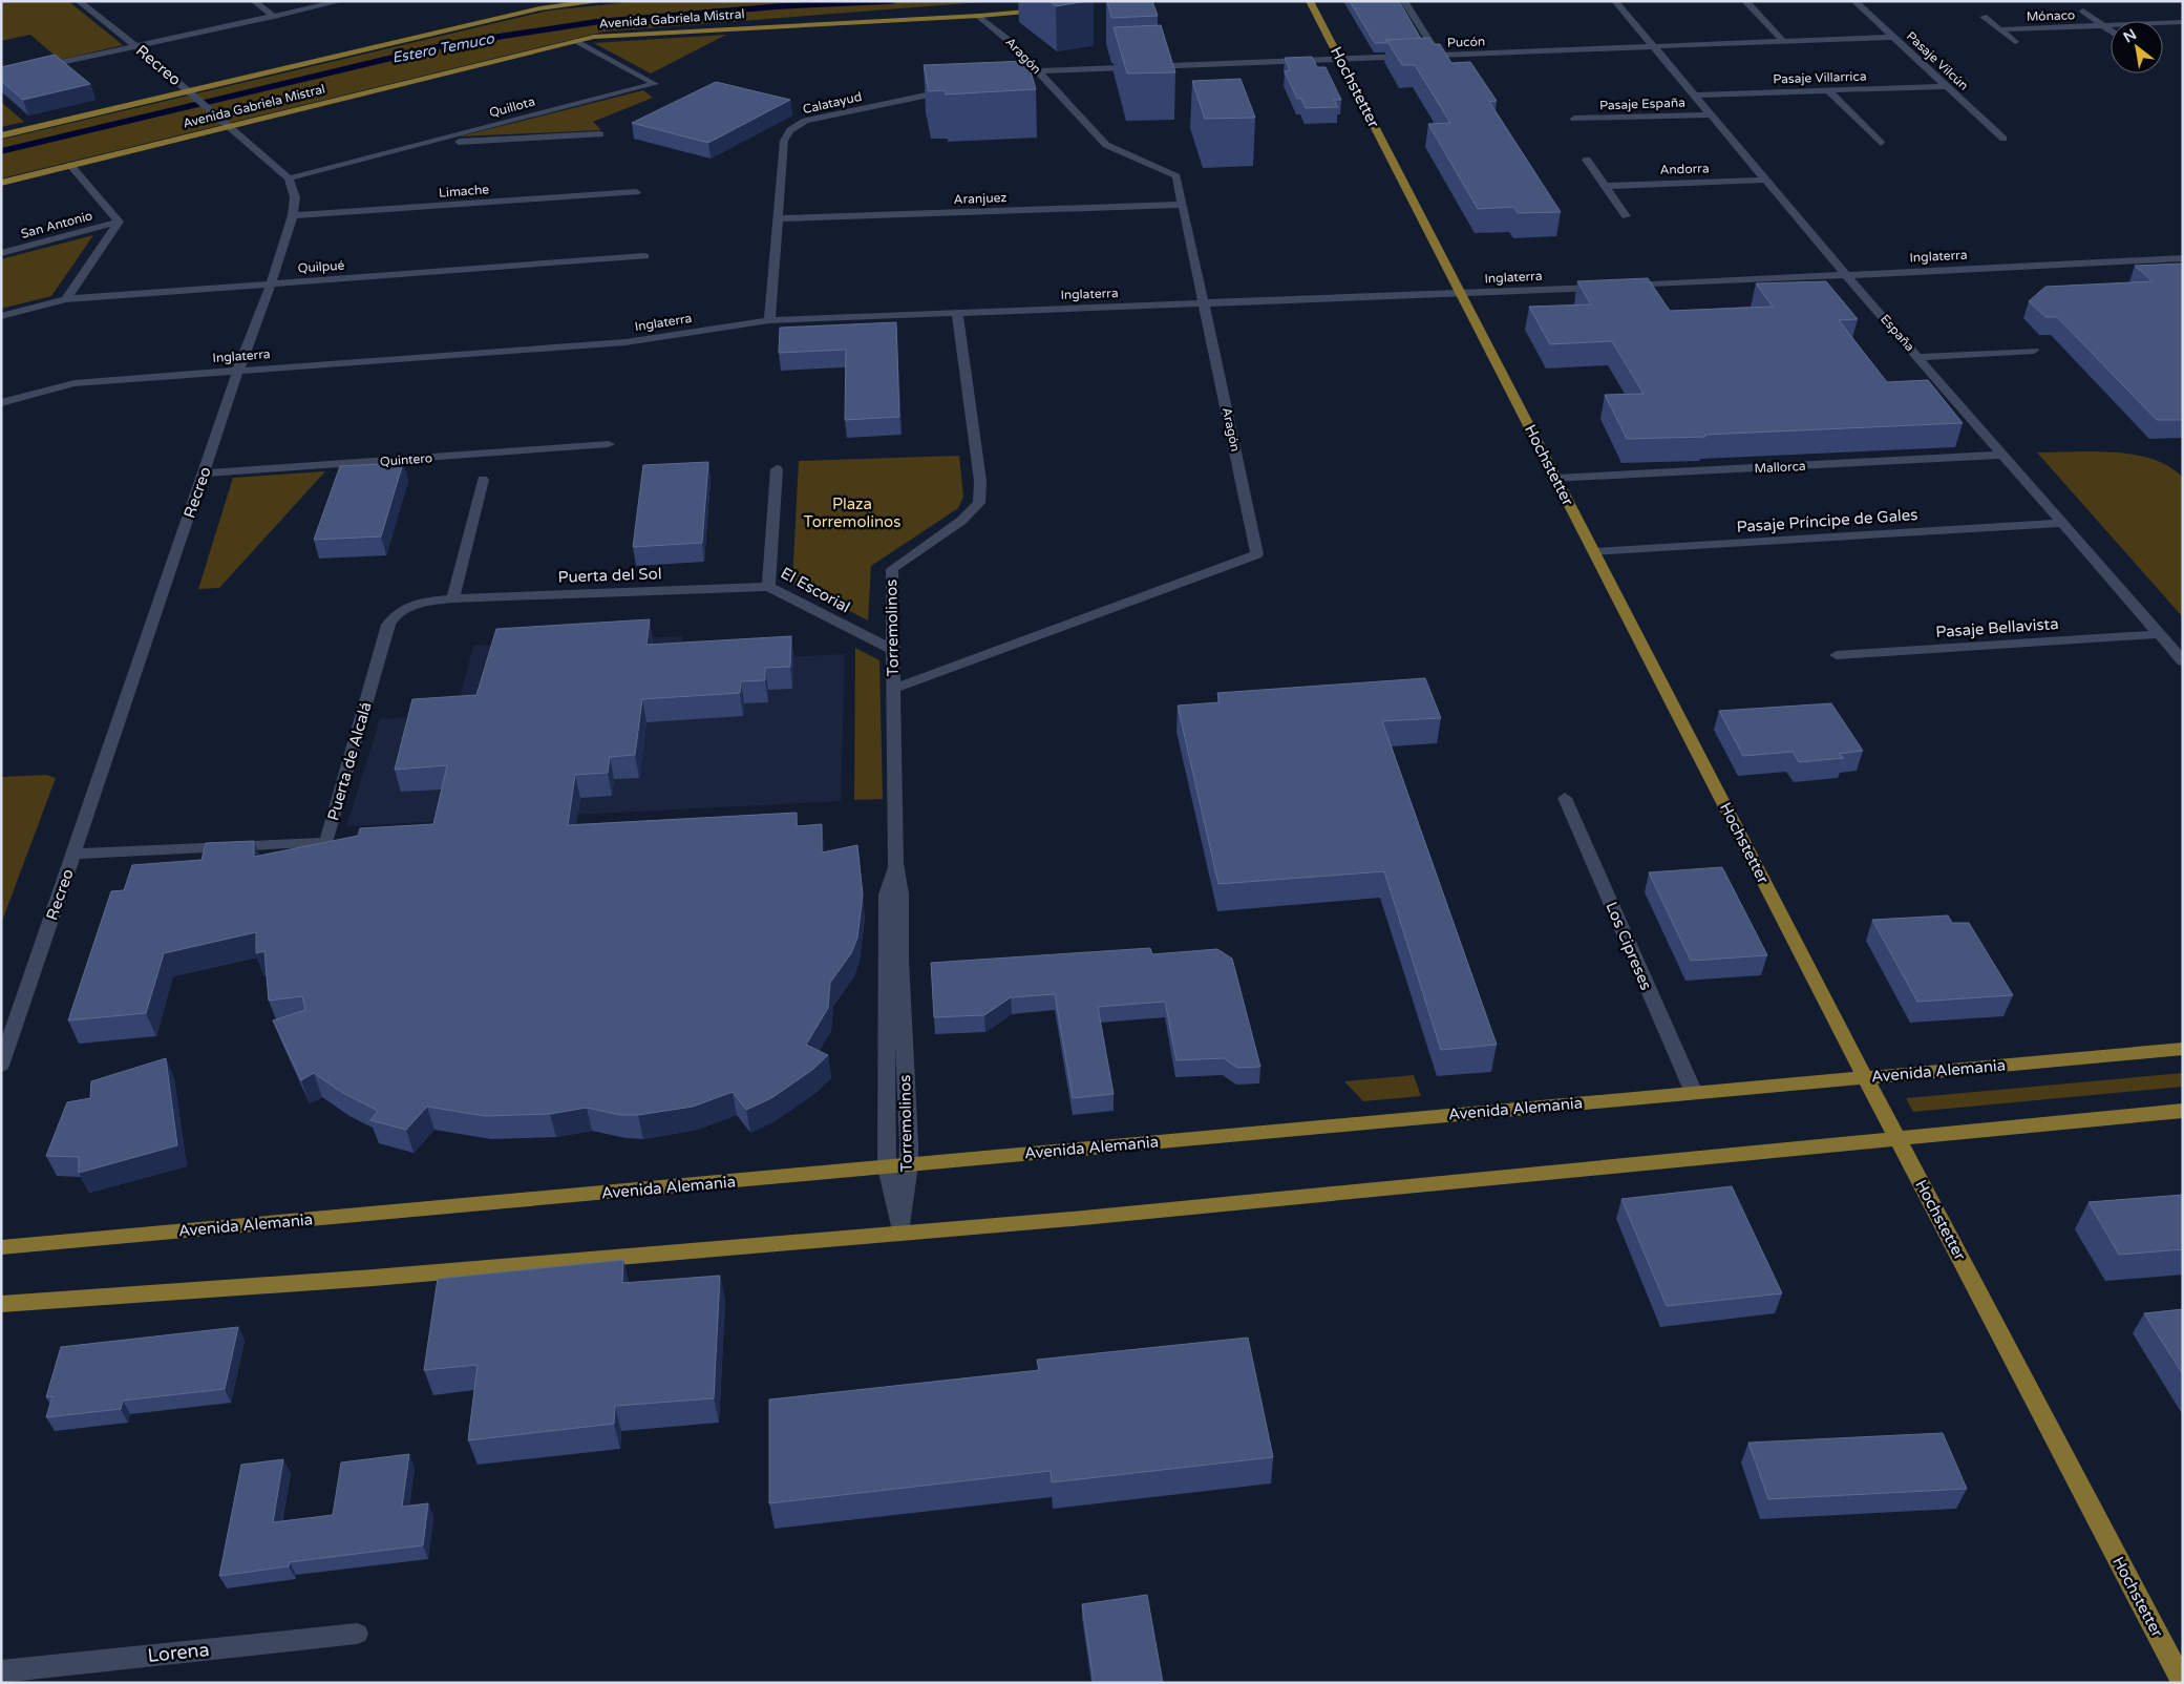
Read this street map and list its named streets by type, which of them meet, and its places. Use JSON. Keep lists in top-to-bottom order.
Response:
{
  "streets": {
    "main road": ["Avenida Gabriela Mistral", "Hochstetter", "Avenida Alemania"],
    "street": [
      "Mónaco",
      "Pucón",
      "Aragón",
      "Pasaje Vilcún",
      "Recreo",
      "Pasaje Villarrica",
      "Calatayud",
      "Pasaje España",
      "Quillota",
      "Andorra",
      "Limache",
      "Aranjuez",
      "San Antonio",
      "Inglaterra",
      "Quilpué",
      "España",
      "Quintero",
      "Mallorca",
      "Pasaje Príncipe de Gales",
      "Puerta del Sol",
      "El Escorial",
      "Torremolinos",
      "Pasaje Bellavista",
      "Puerta de Alcalá",
      "Los Cipreses",
      "Lorena"
    ]
  },
  "crossings": [
    ["Avenida Gabriela Mistral", "Aragón"],
    ["Avenida Gabriela Mistral", "Recreo"],
    ["Avenida Gabriela Mistral", "Quillota"],
    ["Pucón", "Aragón"],
    ["Pucón", "Pasaje Vilcún"],
    ["Pucón", "Hochstetter"],
    ["Pucón", "España"],
    ["Aragón", "Aranjuez"],
    ["Aragón", "Inglaterra"],
    ["Aragón", "Torremolinos"],
    ["Pasaje Vilcún", "Pasaje Villarrica"],
    ["Recreo", "Quillota"],
    ["Recreo", "Limache"],
    ["Recreo", "Inglaterra"],
    ["Recreo", "Quilpué"],
    ["Recreo", "Quintero"],
    ["Recreo", "Puerta de Alcalá"],
    ["Pasaje Villarrica", "España"],
    ["Hochstetter", "Inglaterra"],
    ["Hochstetter", "Mallorca"],
    ["Hochstetter", "Pasaje Príncipe de Gales"],
    ["Hochstetter", "Avenida Alemania"],
    ["Calatayud", "Aranjuez"],
    ["Calatayud", "Inglaterra"],
    ["Pasaje España", "España"],
    ["Andorra", "España"],
    ["Inglaterra", "España"],
    ["Inglaterra", "Torremolinos"],
    ["España", "Mallorca"],
    ["España", "Pasaje Príncipe de Gales"],
    ["España", "Pasaje Bellavista"],
    ["Puerta del Sol", "El Escorial"],
    ["Puerta del Sol", "Puerta de Alcalá"],
    ["El Escorial", "Torremolinos"],
    ["Torremolinos", "Avenida Alemania"],
    ["Los Cipreses", "Avenida Alemania"]
  ],
  "water": ["Estero Temuco"],
  "parks": ["Plaza Torremolinos"],
  "north": "top left"
}
